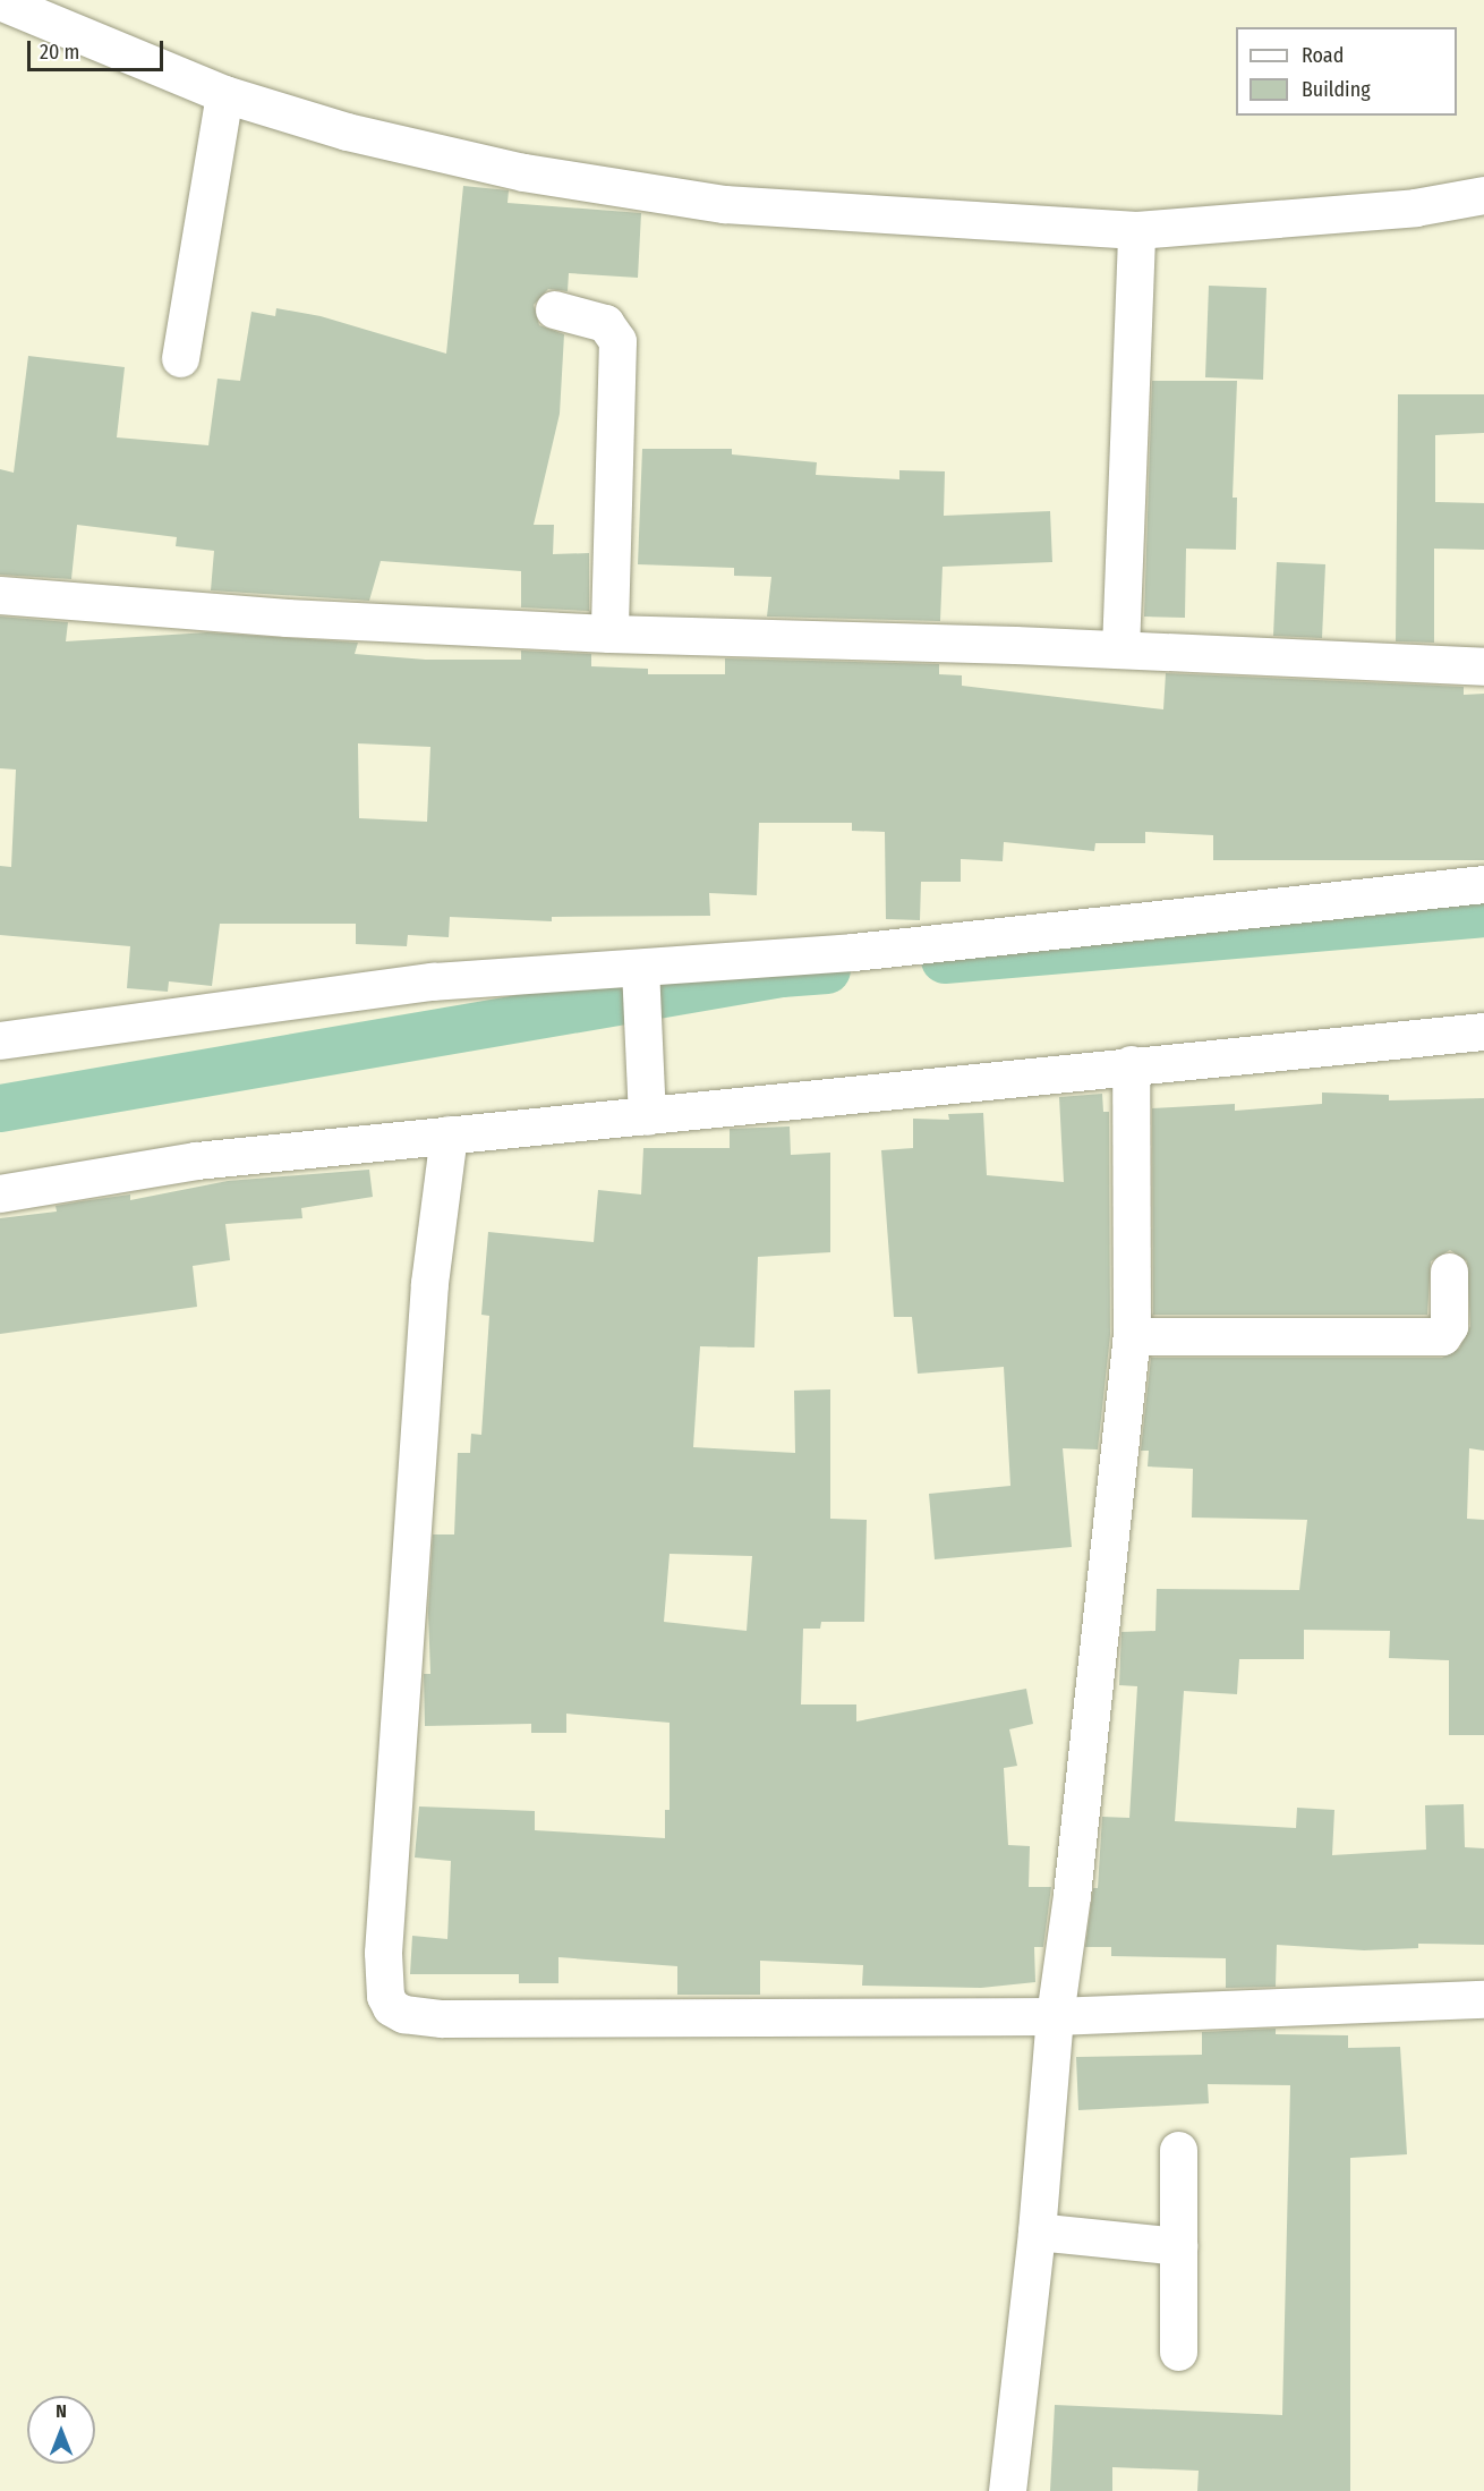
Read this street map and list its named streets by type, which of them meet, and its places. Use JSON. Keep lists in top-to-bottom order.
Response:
{
  "legend": ["Road", "Building"],
  "scale_bar": "20 m",
  "north": "top"
}
